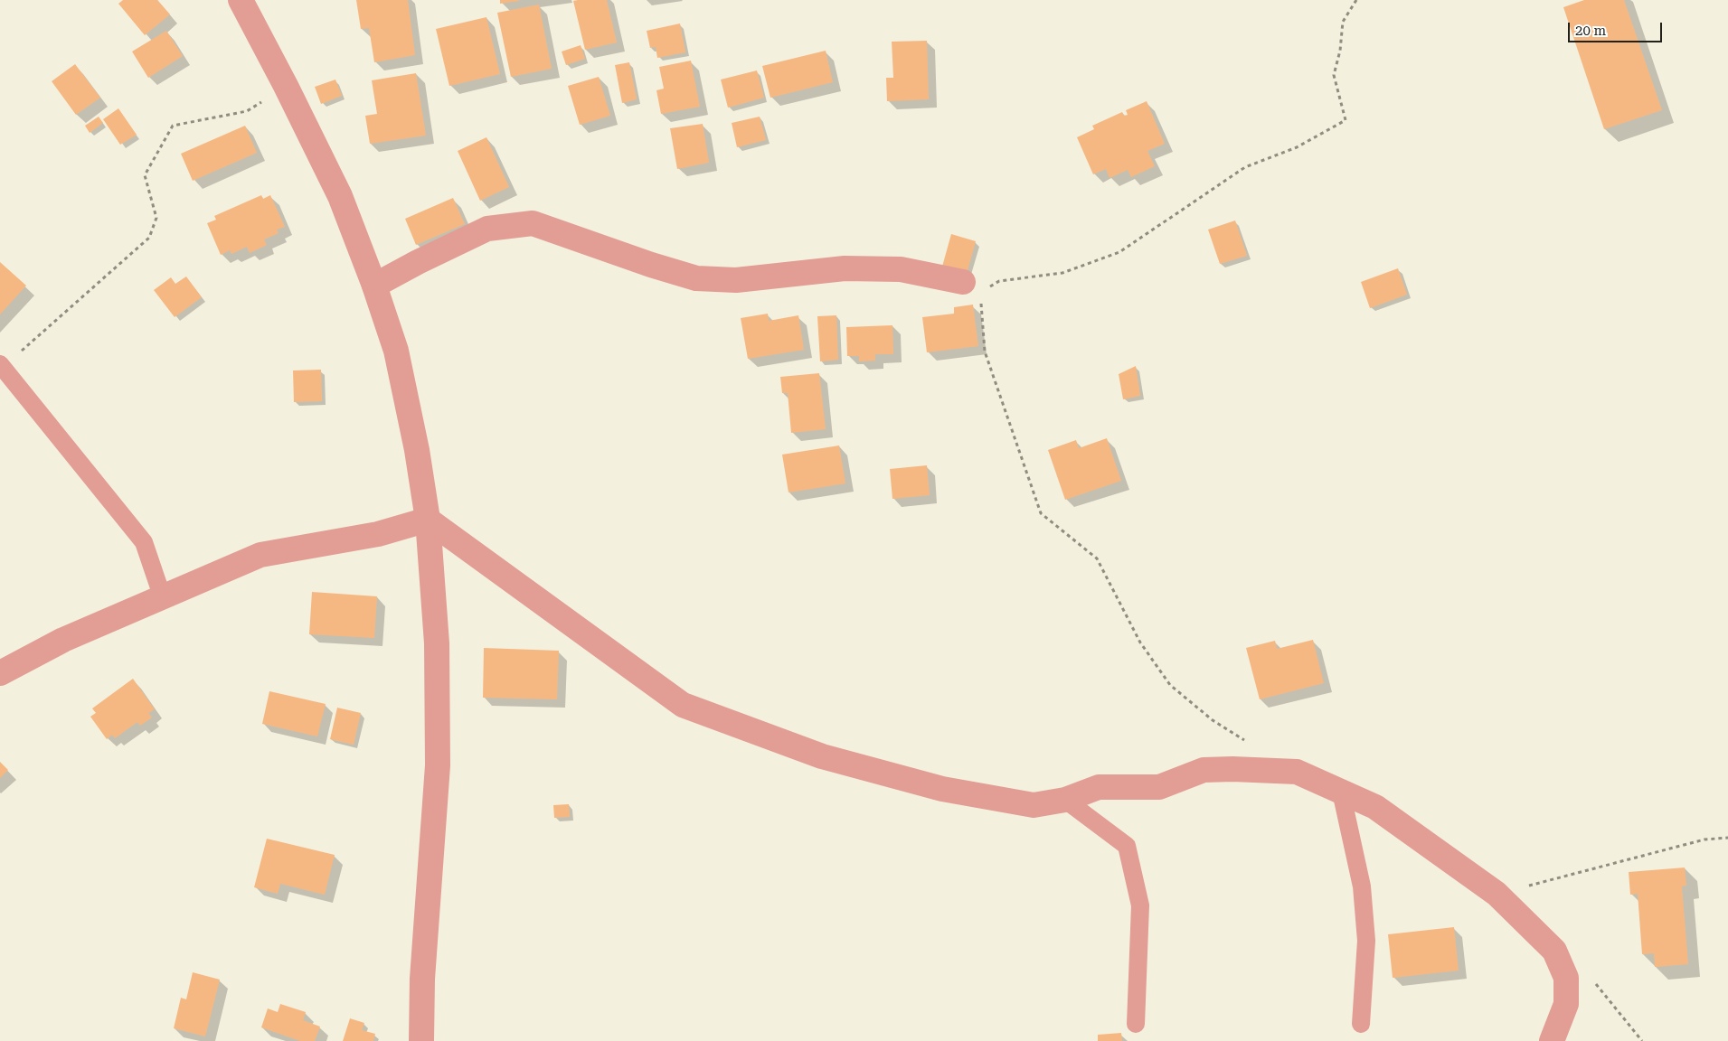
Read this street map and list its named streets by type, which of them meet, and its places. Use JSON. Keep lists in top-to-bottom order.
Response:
{
  "scale_bar": "20 m"
}
